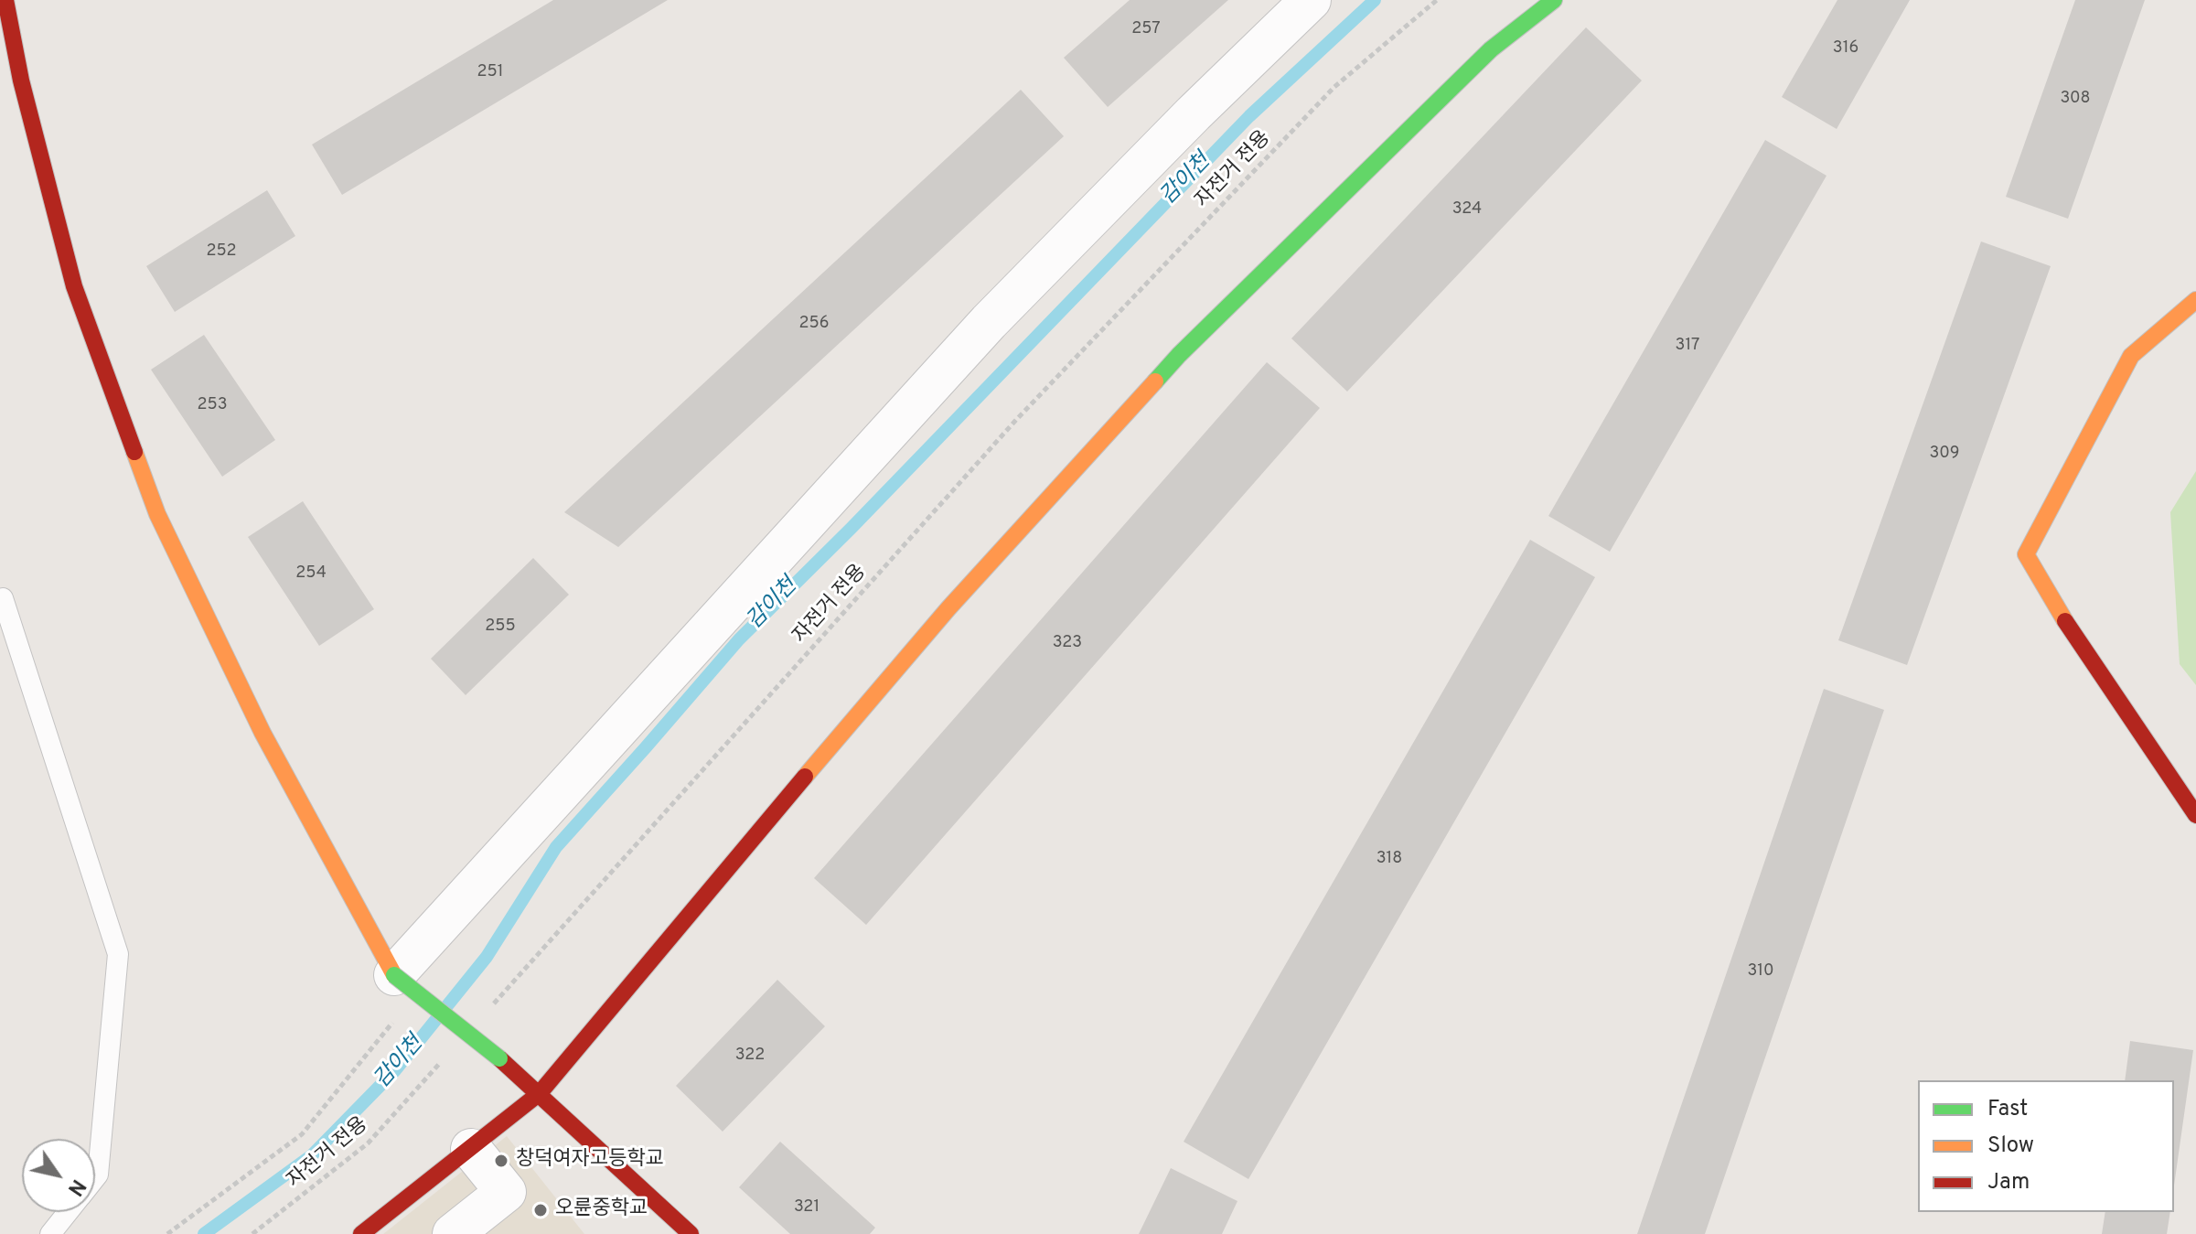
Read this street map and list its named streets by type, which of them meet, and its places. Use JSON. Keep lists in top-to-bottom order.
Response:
{
  "streets": {
    "path": ["자전거 전용"]
  },
  "water": ["감이천"],
  "places": ["창덕여자고등학교", "오륜중학교"],
  "house_numbers": [
    "257",
    "316",
    "251",
    "308",
    "324",
    "252",
    "256",
    "317",
    "253",
    "309",
    "254",
    "255",
    "323",
    "318",
    "310",
    "322",
    "321"
  ],
  "legend": ["Fast", "Slow", "Jam"],
  "north": "bottom right"
}
